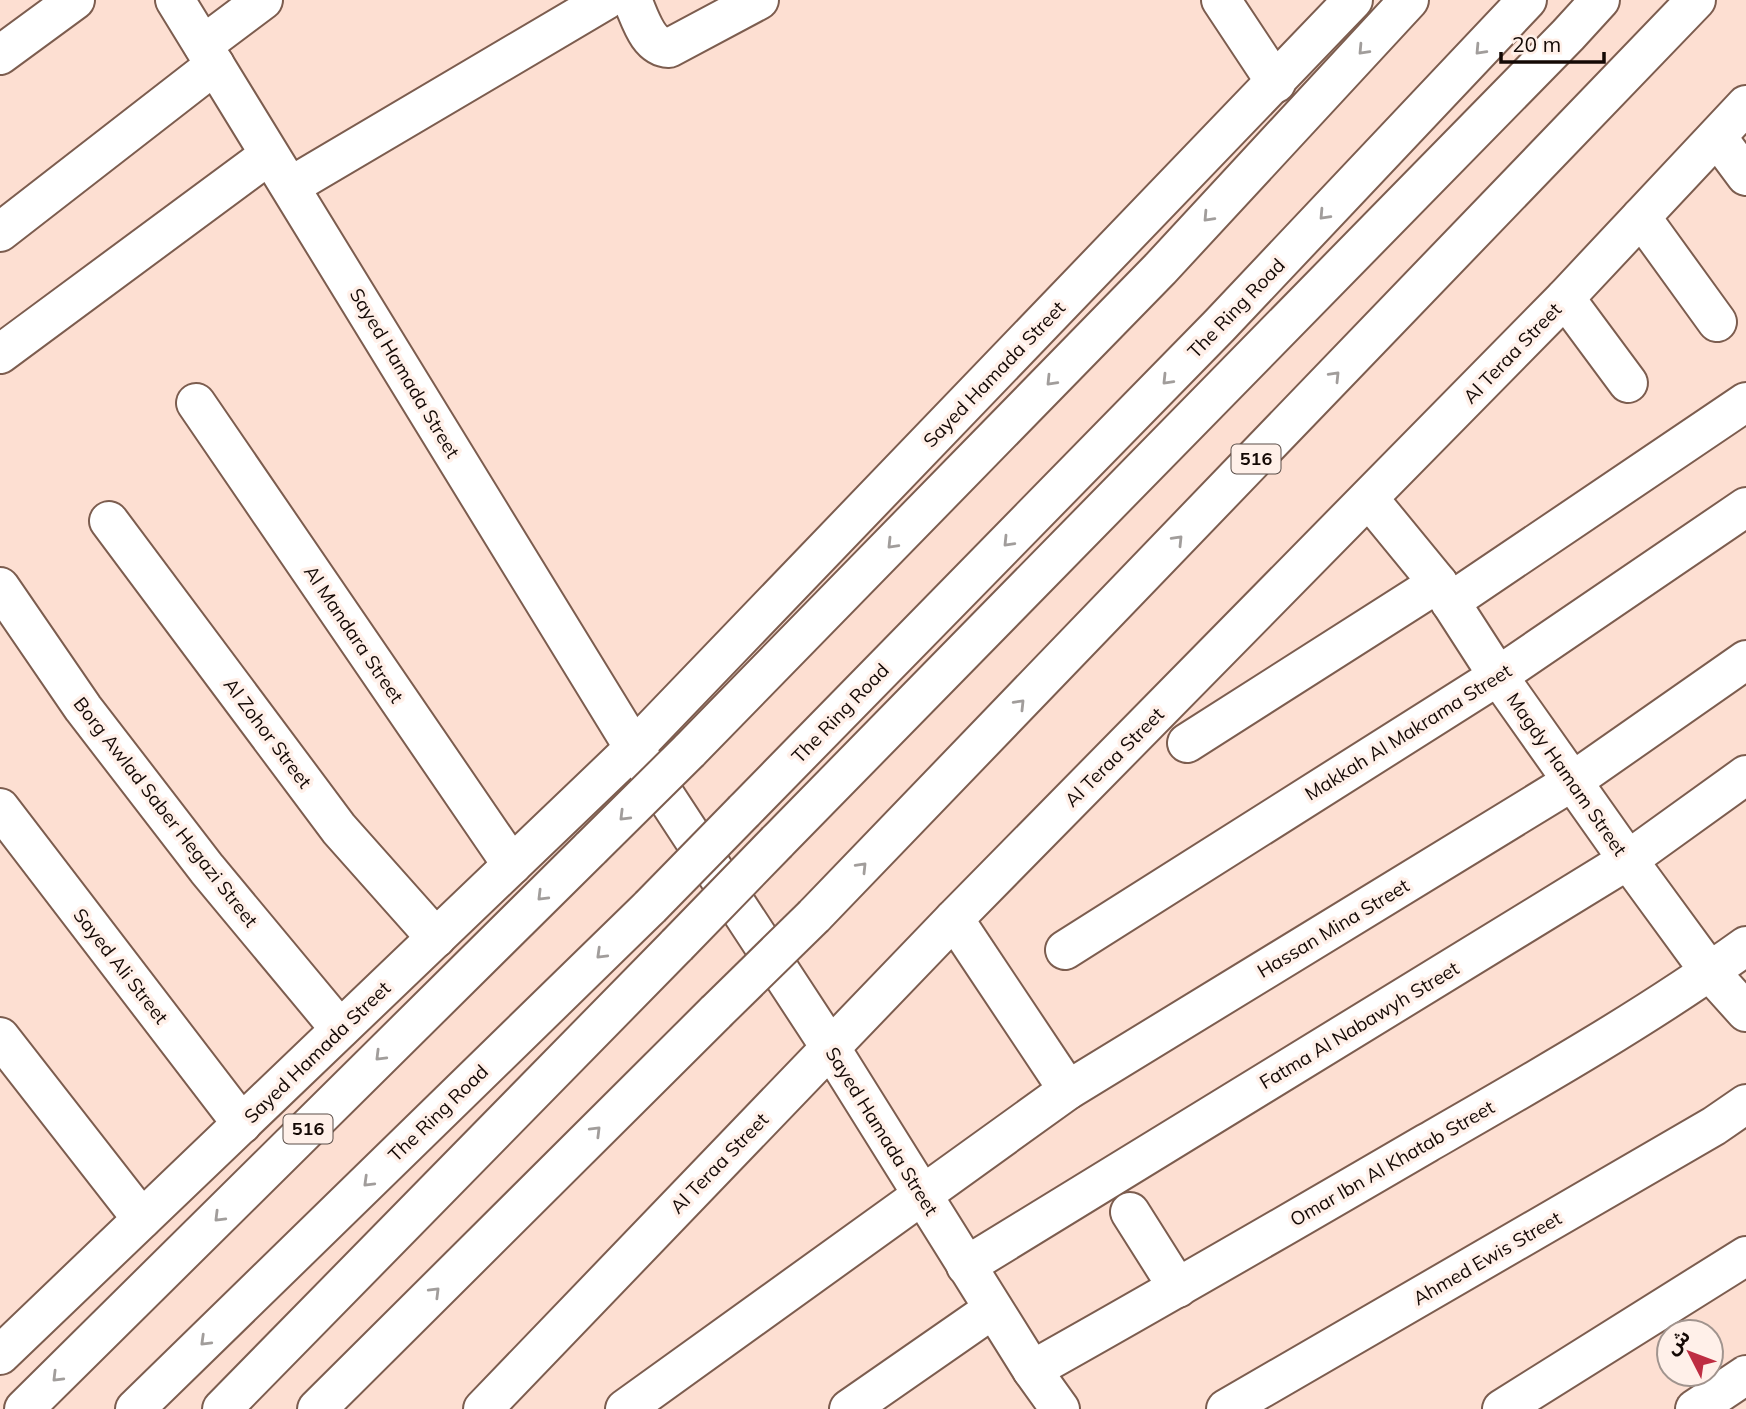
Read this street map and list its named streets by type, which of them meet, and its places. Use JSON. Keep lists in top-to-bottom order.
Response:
{
  "streets": {
    "main road": [
      "The Ring Road",
      "Al Teraa Street",
      "Sayed Hamada Street",
      "516",
      "Al Mandara Street",
      "Makkah Al Makrama Street",
      "Al Zohor Street",
      "Magdy Hamam Street",
      "Borg Awlad Saber Hegazi Street",
      "Hassan Mina Street",
      "Sayed Ali Street",
      "Fatma Al Nabawyh Street",
      "Omar Ibn Al Khatab Street",
      "Ahmed Ewis Street"
    ]
  },
  "crossings": [
    ["Al Teraa Street", "Sayed Hamada Street"],
    ["Al Teraa Street", "Magdy Hamam Street"],
    ["Sayed Hamada Street", "Al Mandara Street"],
    ["Sayed Hamada Street", "Al Zohor Street"],
    ["Sayed Hamada Street", "Borg Awlad Saber Hegazi Street"],
    ["Sayed Hamada Street", "Hassan Mina Street"],
    ["Sayed Hamada Street", "Sayed Ali Street"],
    ["Sayed Hamada Street", "Fatma Al Nabawyh Street"],
    ["Sayed Hamada Street", "Omar Ibn Al Khatab Street"],
    ["Makkah Al Makrama Street", "Magdy Hamam Street"],
    ["Magdy Hamam Street", "Hassan Mina Street"],
    ["Magdy Hamam Street", "Fatma Al Nabawyh Street"],
    ["Magdy Hamam Street", "Omar Ibn Al Khatab Street"]
  ],
  "scale_bar": "20 m",
  "north": "top left"
}
